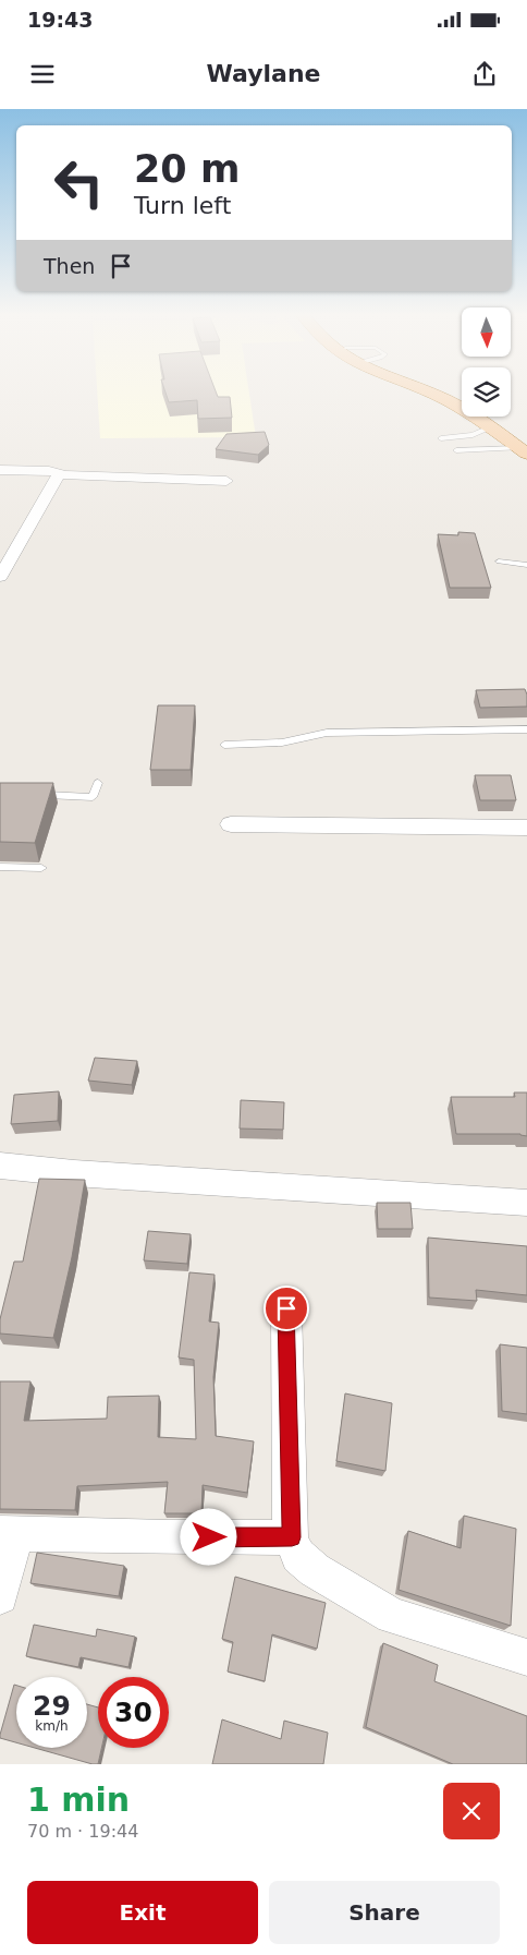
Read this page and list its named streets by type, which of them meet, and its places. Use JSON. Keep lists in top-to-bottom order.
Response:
{
  "north": "bottom",
  "page": {
    "status": "19:43",
    "header": "Waylane",
    "turn": ["20 m", "Turn left"],
    "then": "Then",
    "speed": "29 km/h",
    "limit": "30",
    "heading": ["1 min", "70 m · 19:44"],
    "buttons": ["Exit", "Share"]
  }
}
